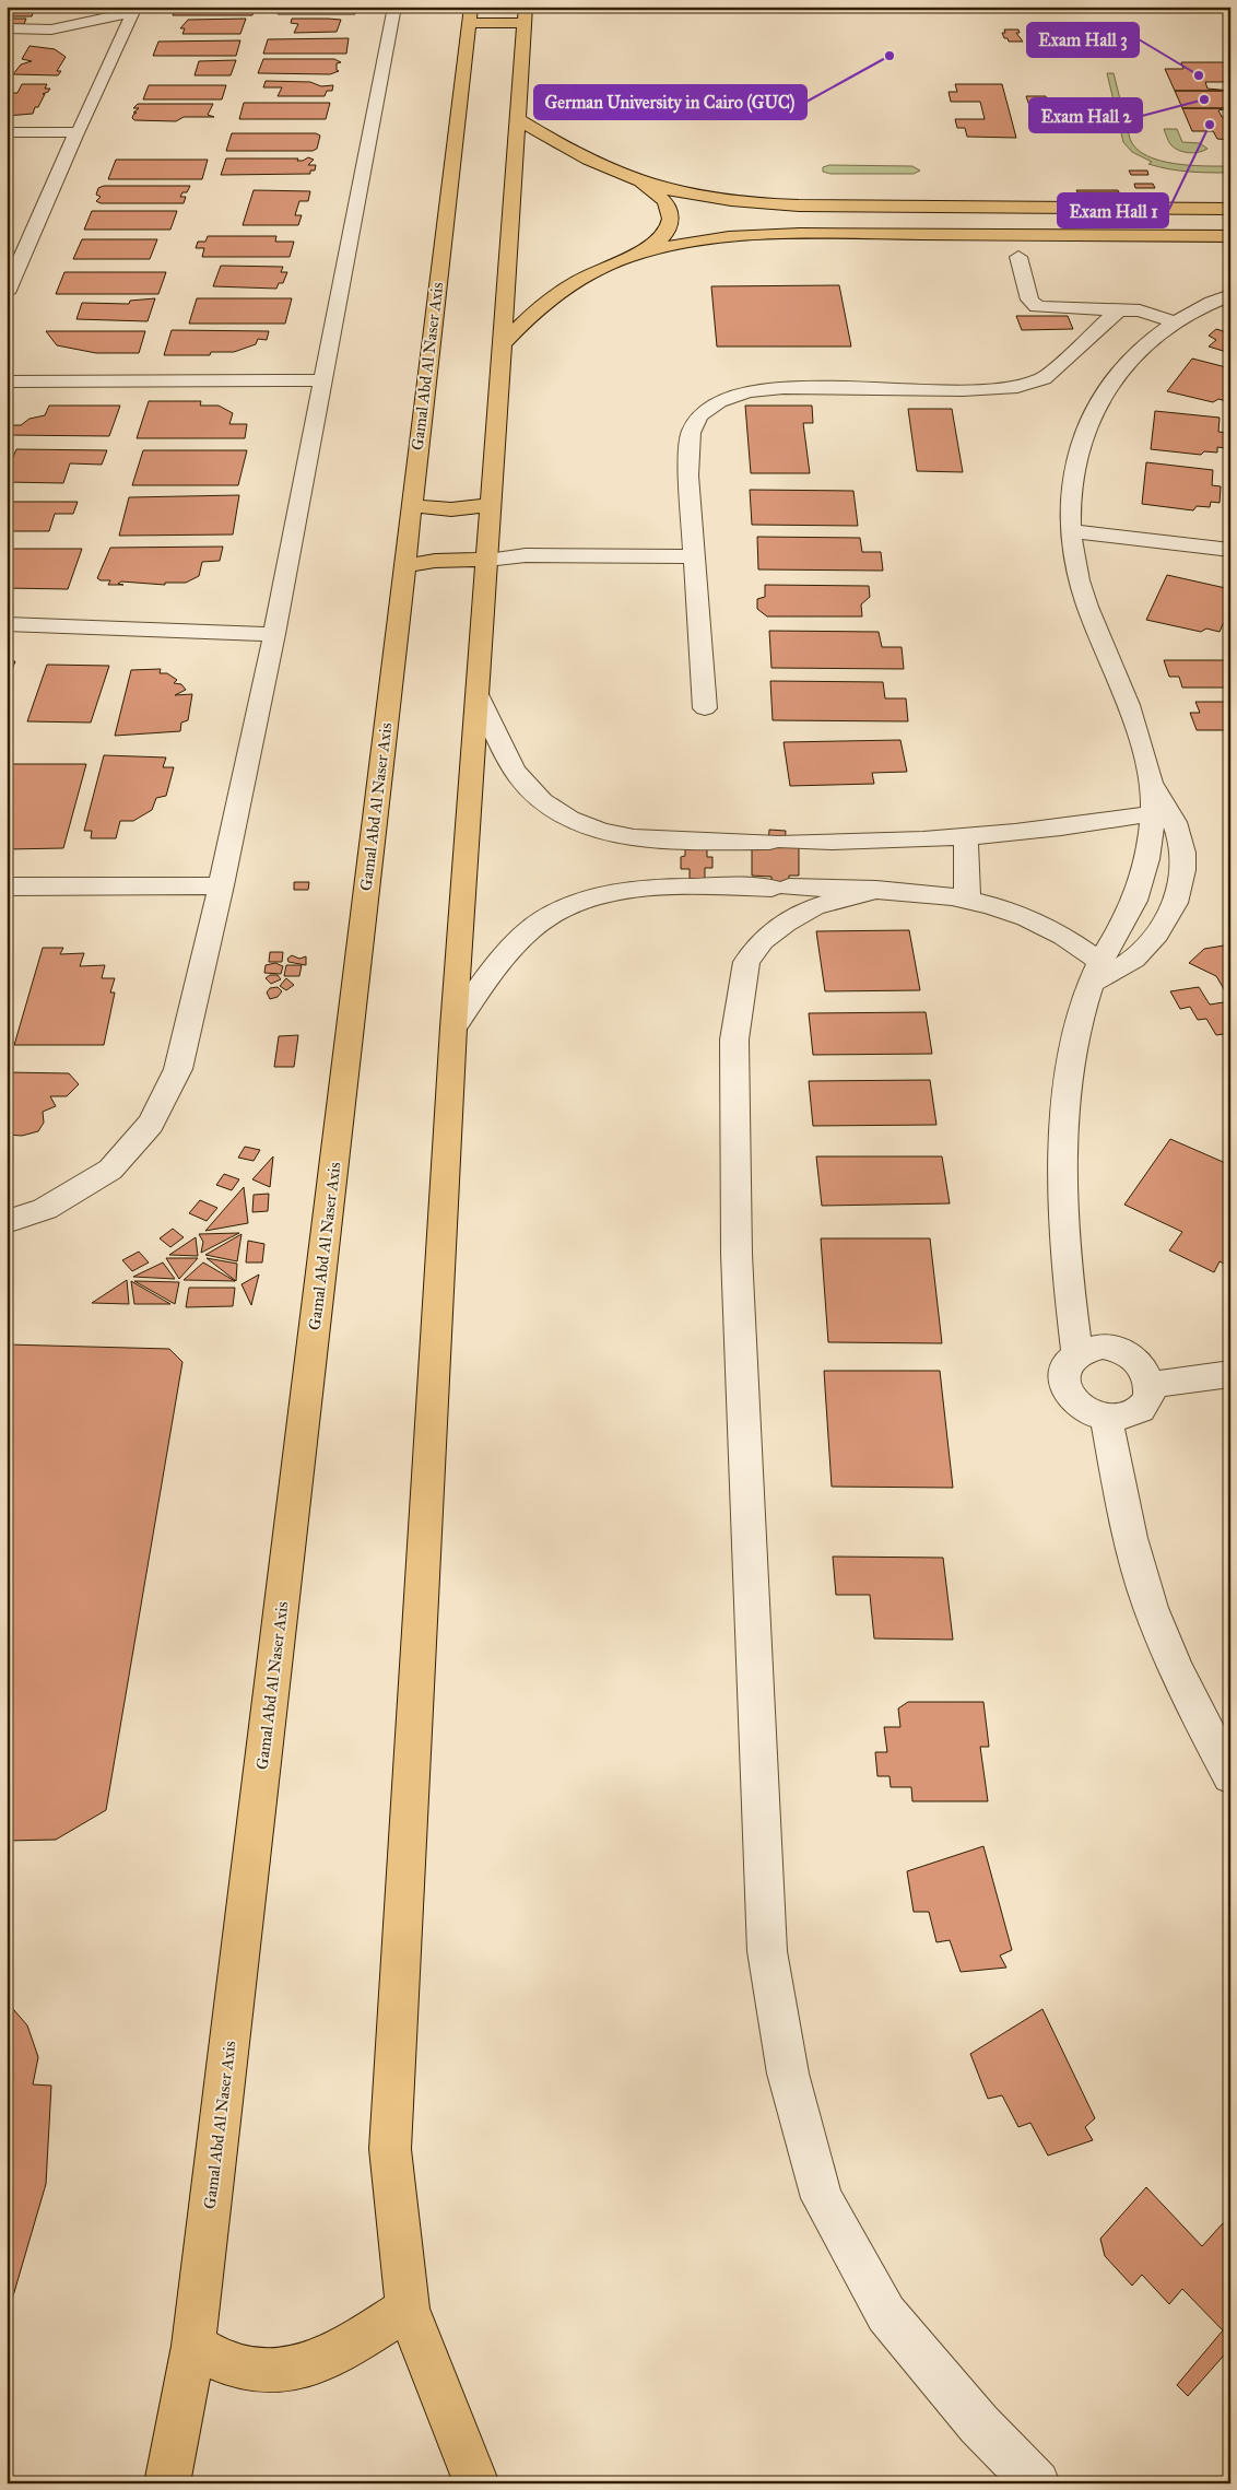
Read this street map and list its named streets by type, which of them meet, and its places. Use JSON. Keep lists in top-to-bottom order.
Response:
{
  "streets": {
    "main road": ["Gamal Abd Al Naser Axis"]
  },
  "places": [
    "German University in Cairo (GUC)",
    "Exam Hall 3",
    "Exam Hall 2",
    "Exam Hall 1"
  ]
}
